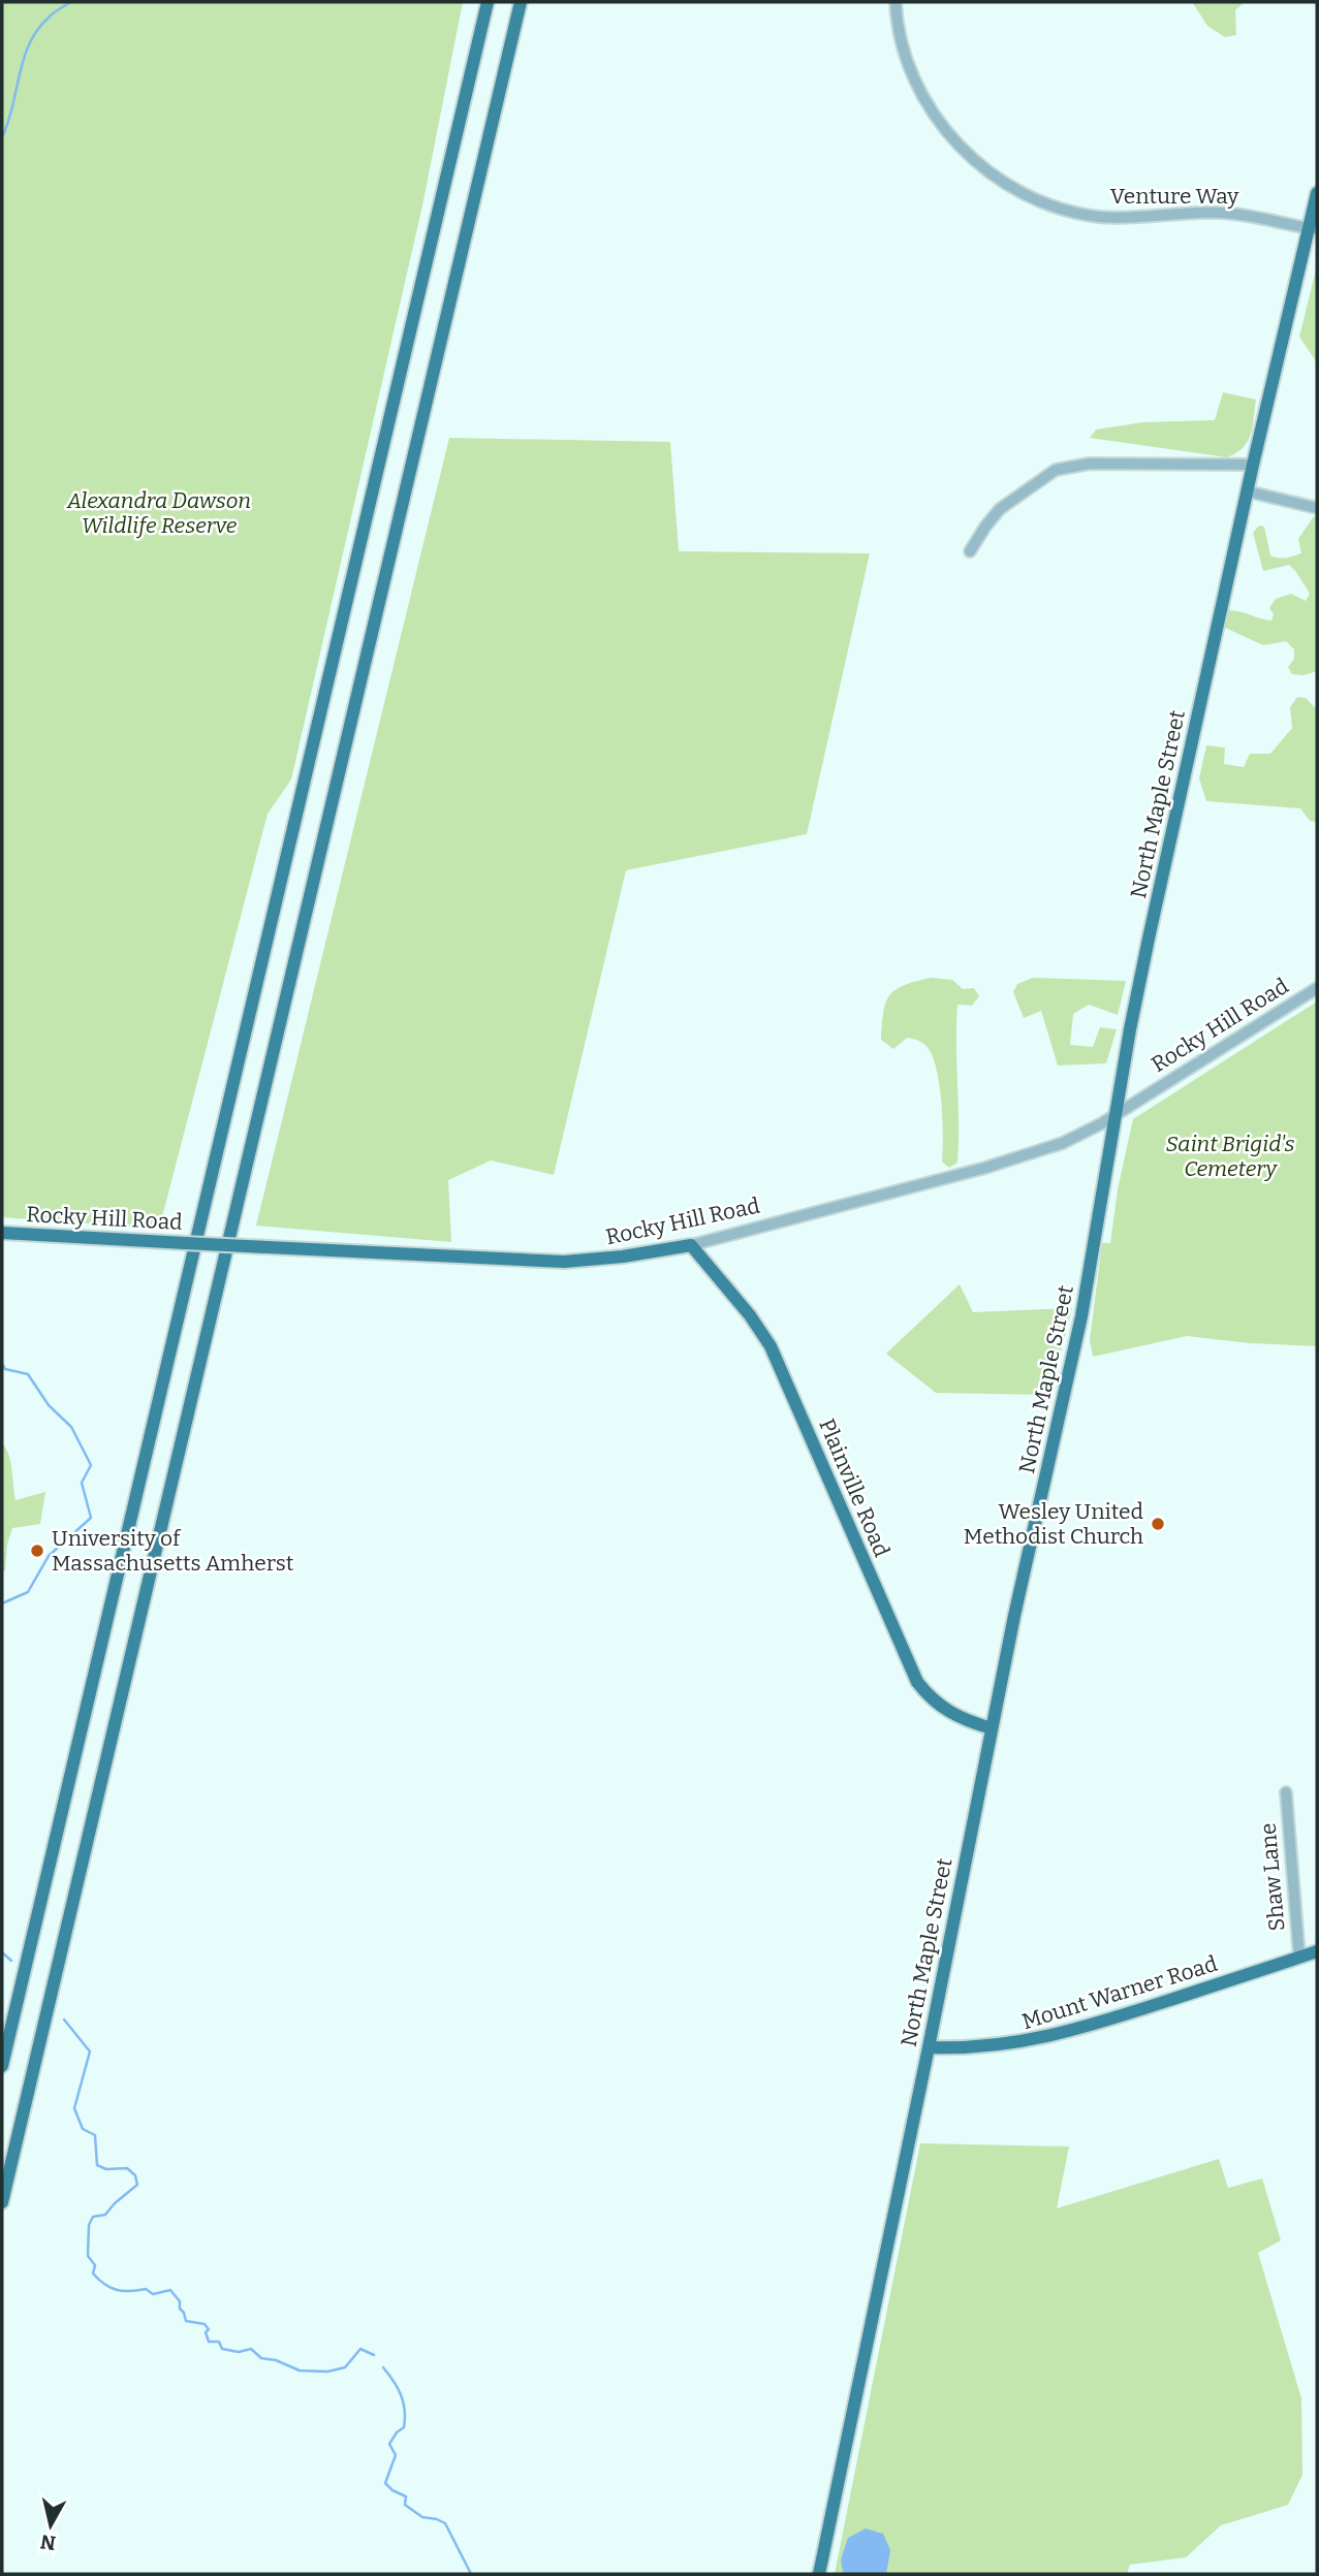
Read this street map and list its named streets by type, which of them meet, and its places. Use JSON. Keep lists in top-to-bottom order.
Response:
{
  "streets": {
    "main road": [
      "North Maple Street",
      "Rocky Hill Road",
      "Plainville Road",
      "Mount Warner Road"
    ],
    "street": ["Venture Way", "Shaw Lane"]
  },
  "crossings": [
    ["Venture Way", "North Maple Street"],
    ["North Maple Street", "Rocky Hill Road"],
    ["North Maple Street", "Plainville Road"],
    ["North Maple Street", "Mount Warner Road"],
    ["Rocky Hill Road", "Plainville Road"],
    ["Shaw Lane", "Mount Warner Road"]
  ],
  "parks": ["Alexandra Dawson Wildlife Reserve", "Saint Brigid's Cemetery"],
  "places": ["Wesley United Methodist Church", "University of Massachusetts Amherst"],
  "north": "bottom"
}
